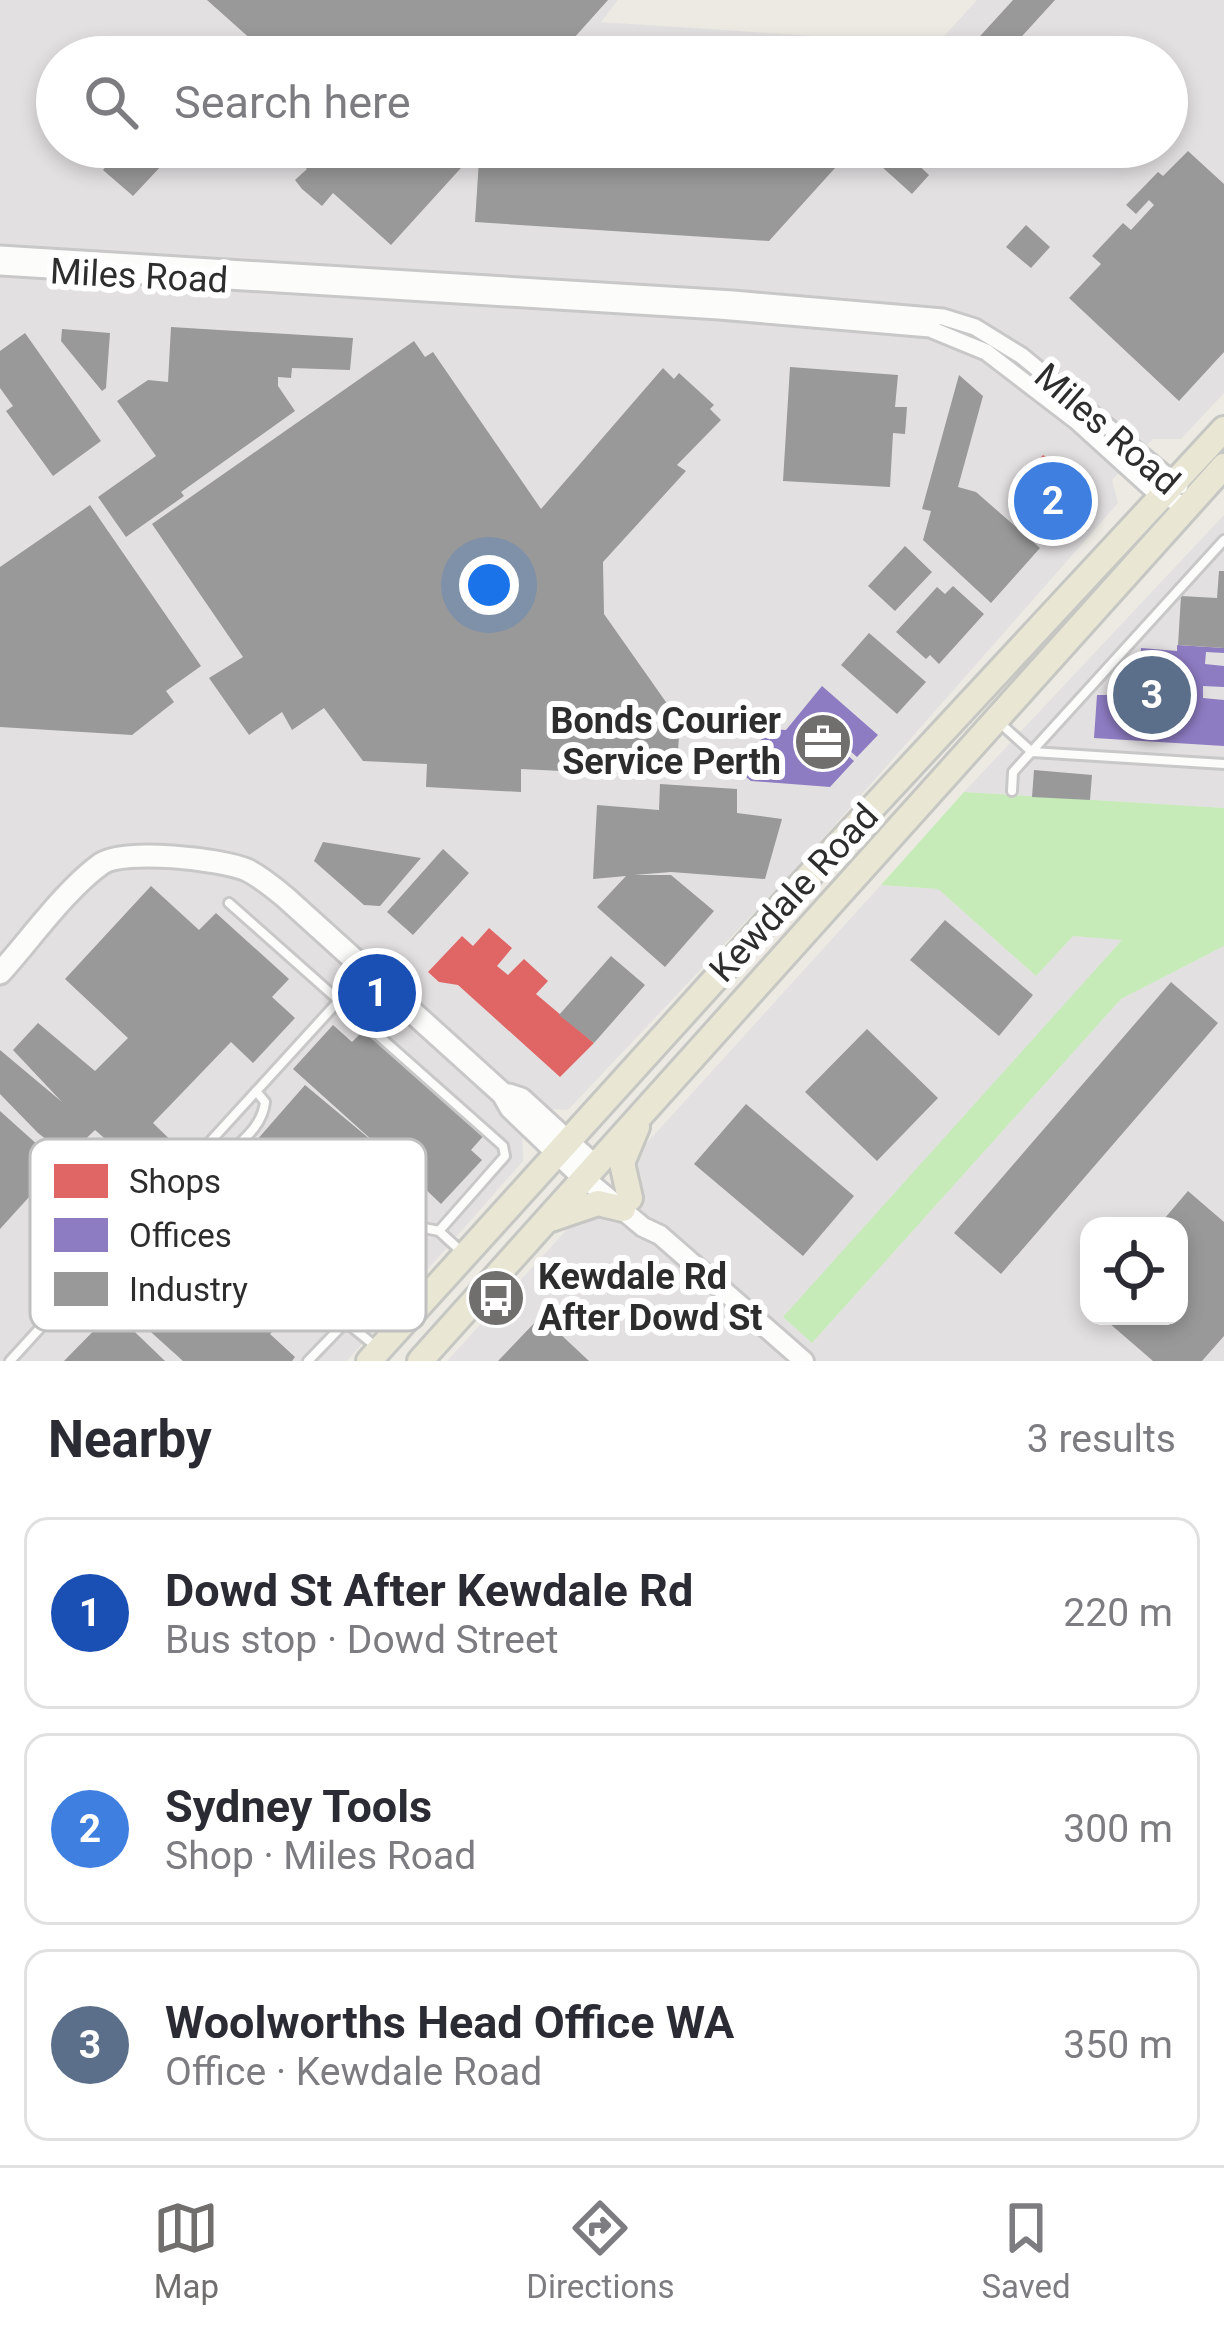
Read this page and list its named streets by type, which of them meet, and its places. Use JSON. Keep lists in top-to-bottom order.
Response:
{
  "streets": {
    "main road": ["Kewdale Road"],
    "street": ["Miles Road"]
  },
  "crossings": [
    ["Miles Road", "Kewdale Road"]
  ],
  "places": {
    "office": ["Bonds Courier Service Perth"],
    "bus stop": ["Kewdale Rd After Dowd St"]
  },
  "legend": ["Shops", "Offices", "Industry"],
  "page": {
    "search": "Search here",
    "pins": ["2", "3", "1"],
    "heading": ["Nearby", "3 results"],
    "list": [
      {
        "mark": "1",
        "name": "Dowd St After Kewdale Rd",
        "note": "Bus stop · Dowd Street",
        "value": "220 m"
      },
      {
        "mark": "2",
        "name": "Sydney Tools",
        "note": "Shop · Miles Road",
        "value": "300 m"
      },
      {
        "mark": "3",
        "name": "Woolworths Head Office WA",
        "note": "Office · Kewdale Road",
        "value": "350 m"
      }
    ],
    "nav": ["Map", "Directions", "Saved"]
  }
}
